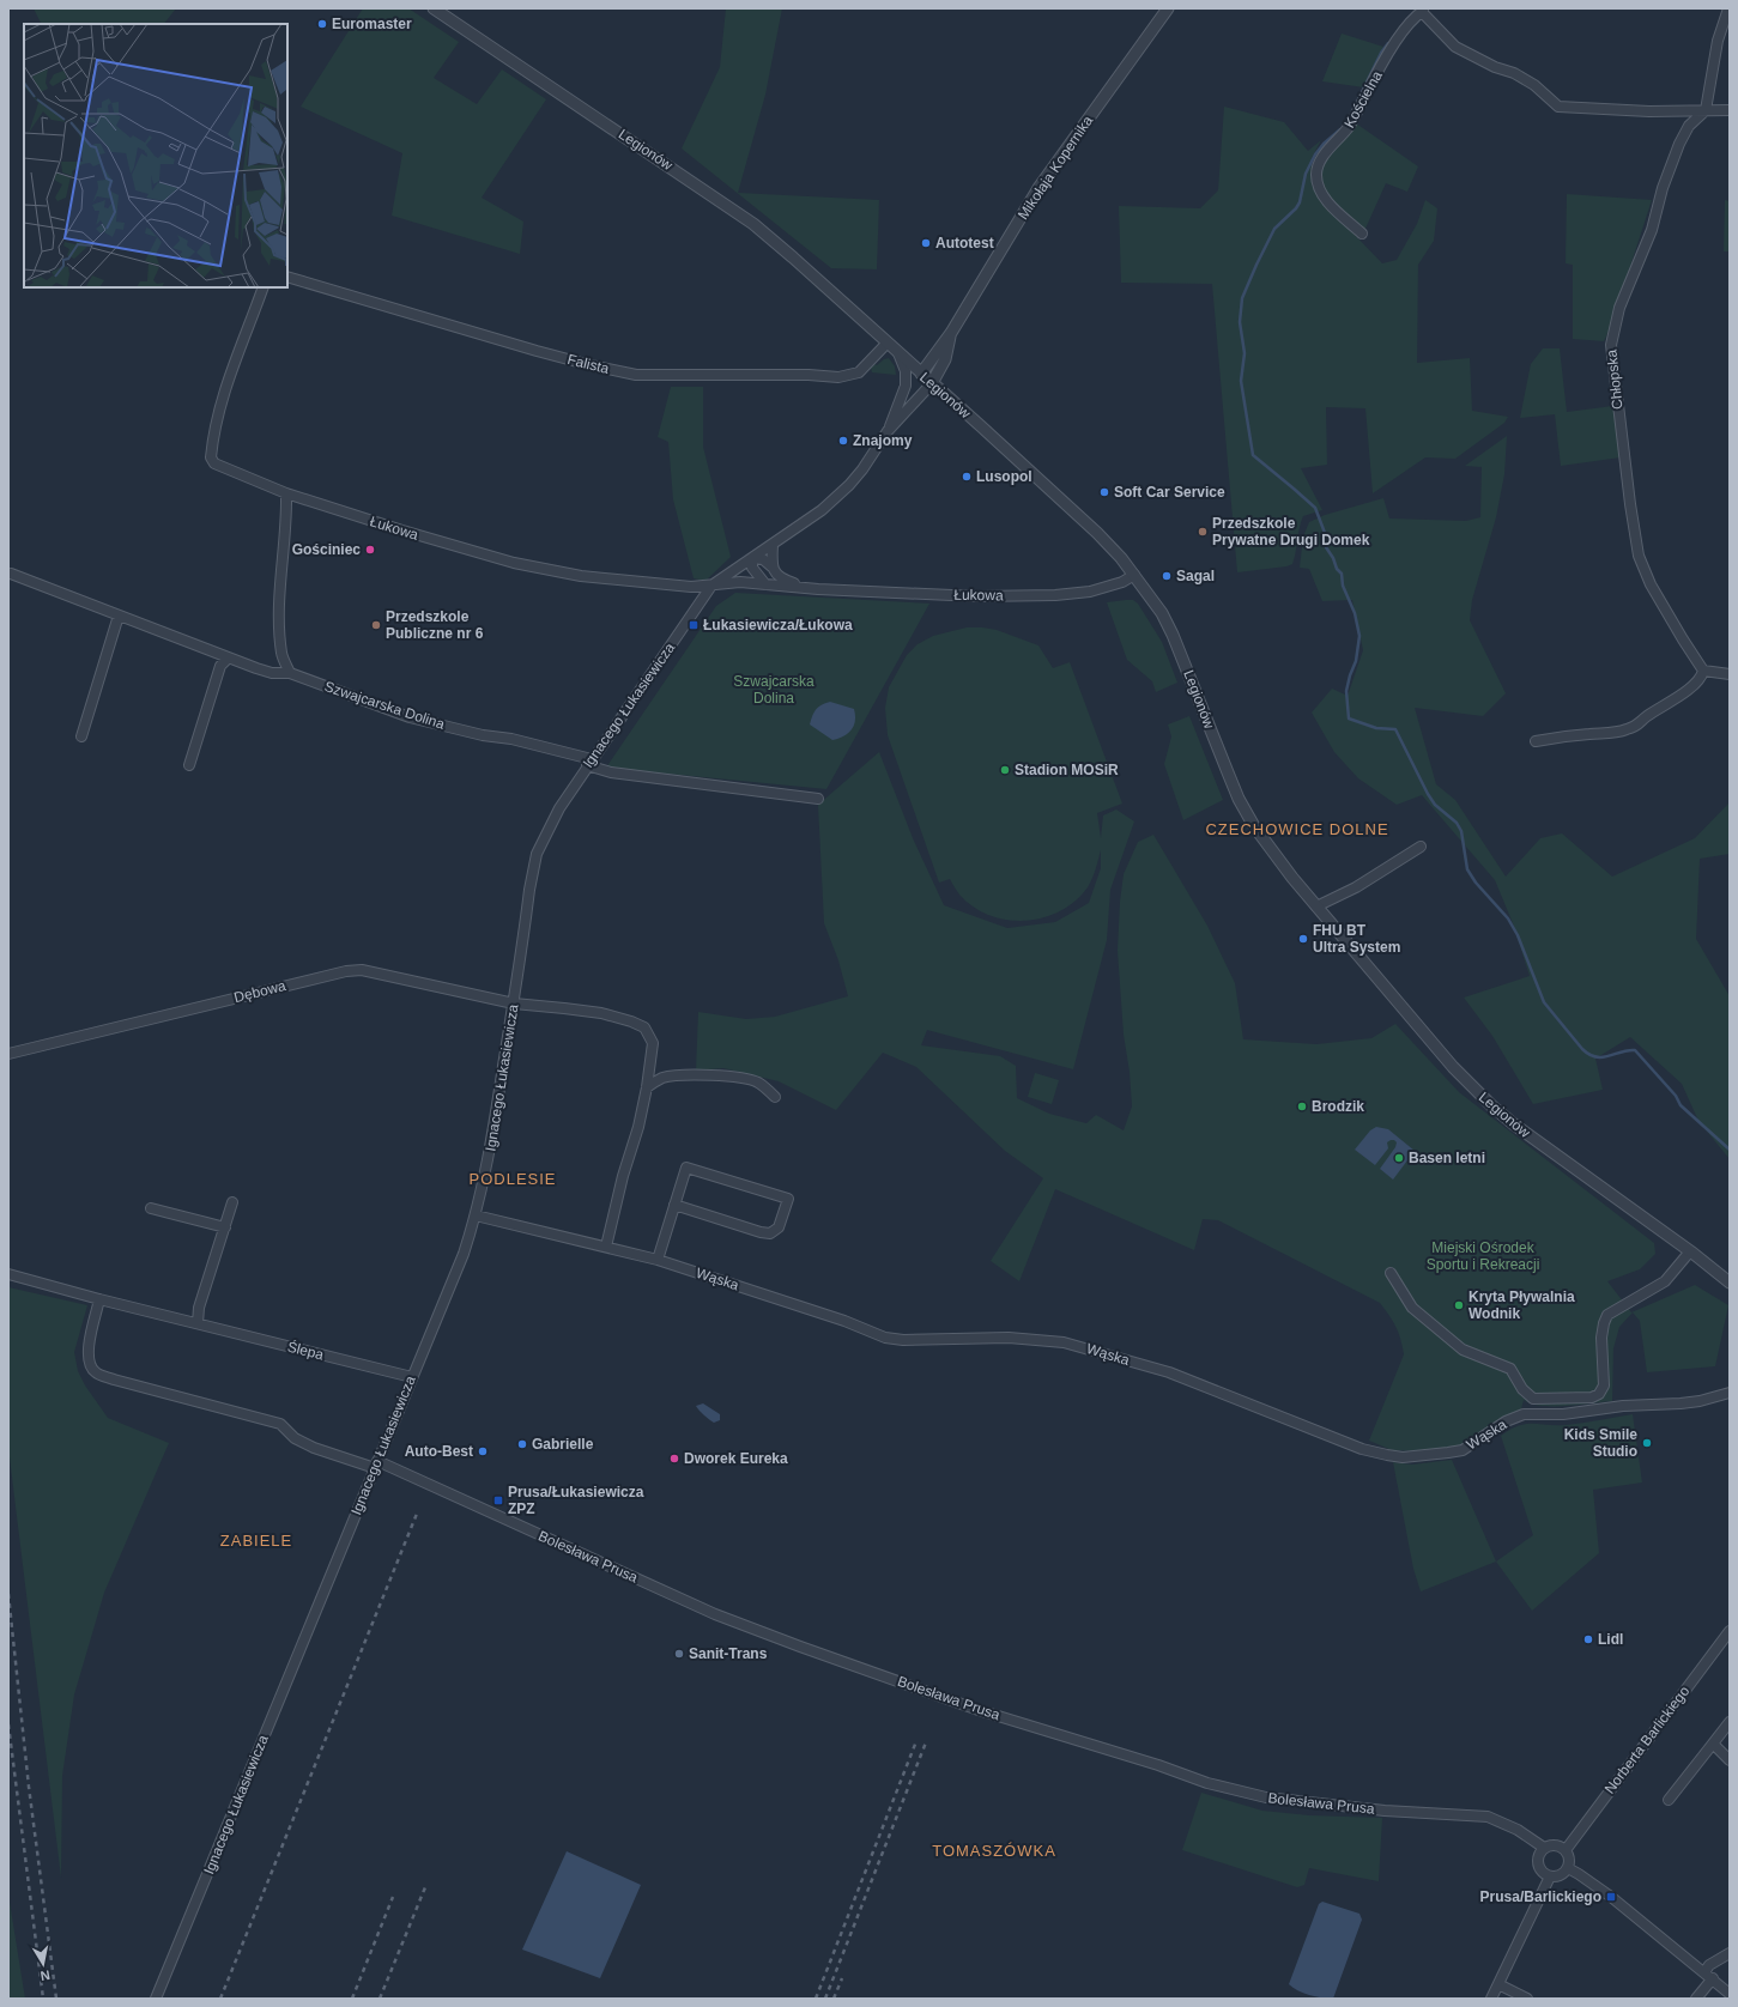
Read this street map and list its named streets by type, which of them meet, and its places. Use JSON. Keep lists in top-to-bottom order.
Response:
{
  "streets": {
    "street": [
      "Kościelna",
      "Legionów",
      "Mikołaja Kopernika",
      "Falista",
      "Chłopska",
      "Łukowa",
      "Szwajcarska Dolina",
      "Ignacego Łukasiewicza",
      "Dębowa",
      "Wąska",
      "Ślepa",
      "Bolesława Prusa",
      "Norberta Barlickiego"
    ]
  },
  "crossings": [
    ["Legionów", "Mikołaja Kopernika"],
    ["Legionów", "Falista"],
    ["Legionów", "Łukowa"],
    ["Legionów", "Ignacego Łukasiewicza"],
    ["Mikołaja Kopernika", "Ignacego Łukasiewicza"],
    ["Łukowa", "Ignacego Łukasiewicza"],
    ["Szwajcarska Dolina", "Ignacego Łukasiewicza"],
    ["Ignacego Łukasiewicza", "Dębowa"],
    ["Ignacego Łukasiewicza", "Wąska"],
    ["Ignacego Łukasiewicza", "Ślepa"],
    ["Ignacego Łukasiewicza", "Bolesława Prusa"],
    ["Dębowa", "Wąska"],
    ["Ślepa", "Bolesława Prusa"],
    ["Bolesława Prusa", "Norberta Barlickiego"]
  ],
  "districts": [
    "CZECHOWICE DOLNE",
    "PODLESIE",
    "ZABIELE",
    "TOMASZÓWKA"
  ],
  "parks": ["Szwajcarska Dolina", "Miejski Ośrodek Sportu i Rekreacji"],
  "places": {
    "other": [
      "Euromaster",
      "Autotest",
      "Znajomy",
      "Lusopol",
      "Soft Car Service",
      "Przedszkole Prywatne Drugi Domek",
      "Gościniec",
      "Sagal",
      "Przedszkole Publiczne nr 6",
      "Stadion MOSiR",
      "FHU BT Ultra System",
      "Brodzik",
      "Basen letni",
      "Kryta Pływalnia Wodnik",
      "Kids Smile Studio",
      "Gabrielle",
      "Auto-Best",
      "Dworek Eureka",
      "Lidl",
      "Sanit-Trans"
    ],
    "transit": ["Łukasiewicza/Łukowa", "Prusa/Łukasiewicza ZPZ", "Prusa/Barlickiego"]
  },
  "north": "bottom"
}
